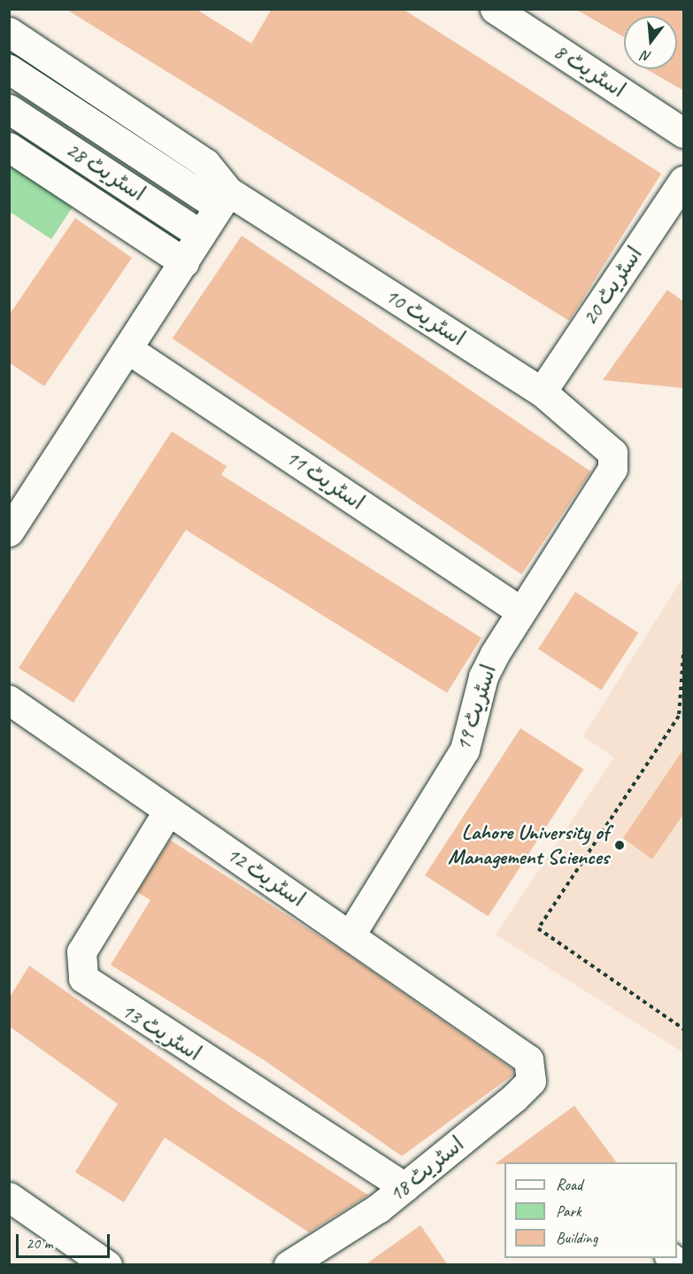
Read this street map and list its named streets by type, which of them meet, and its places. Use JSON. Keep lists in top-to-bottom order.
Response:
{
  "streets": {
    "street": [
      "اسٹریٹ 8",
      "اسٹریٹ 28",
      "اسٹریٹ 20",
      "اسٹریٹ 10",
      "اسٹریٹ 11",
      "اسٹریٹ 19",
      "اسٹریٹ 12",
      "اسٹریٹ 13",
      "اسٹریٹ 18"
    ]
  },
  "crossings": [
    ["اسٹریٹ 20", "اسٹریٹ 10"],
    ["اسٹریٹ 10", "اسٹریٹ 19"],
    ["اسٹریٹ 11", "اسٹریٹ 19"],
    ["اسٹریٹ 19", "اسٹریٹ 12"],
    ["اسٹریٹ 12", "اسٹریٹ 13"],
    ["اسٹریٹ 12", "اسٹریٹ 18"],
    ["اسٹریٹ 13", "اسٹریٹ 18"]
  ],
  "places": ["Lahore University of Management Sciences"],
  "legend": ["Road", "Park", "Building"],
  "scale_bar": "20 m",
  "north": "bottom"
}
